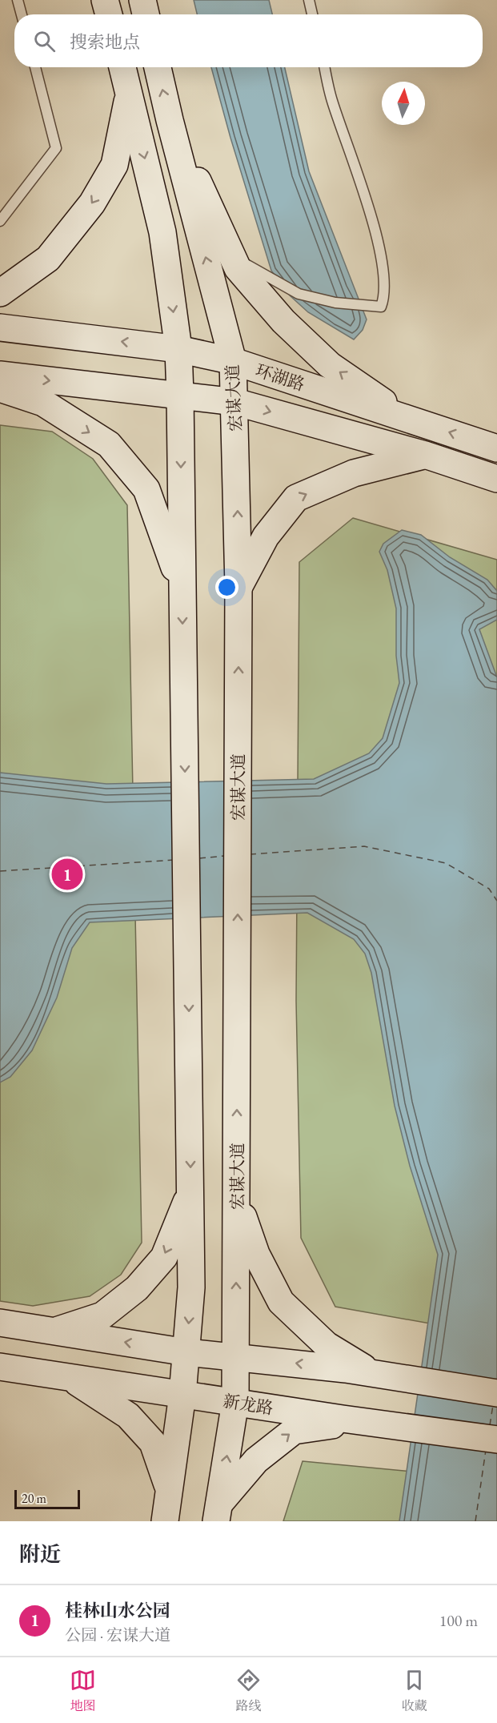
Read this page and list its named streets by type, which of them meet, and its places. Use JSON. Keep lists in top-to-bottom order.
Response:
{
  "streets": {
    "main road": ["环湖路", "宏谋大道", "新龙路"]
  },
  "crossings": [
    ["环湖路", "宏谋大道"],
    ["宏谋大道", "新龙路"]
  ],
  "scale_bar": "20 m",
  "north": "top",
  "page": {
    "search": "搜索地点",
    "pins": "1",
    "scale": "20 m",
    "heading": "附近",
    "list": [
      {
        "mark": "1",
        "name": "桂林山水公园",
        "note": "公园 · 宏谋大道",
        "value": "100 m"
      }
    ],
    "nav": ["地图", "路线", "收藏"]
  }
}
